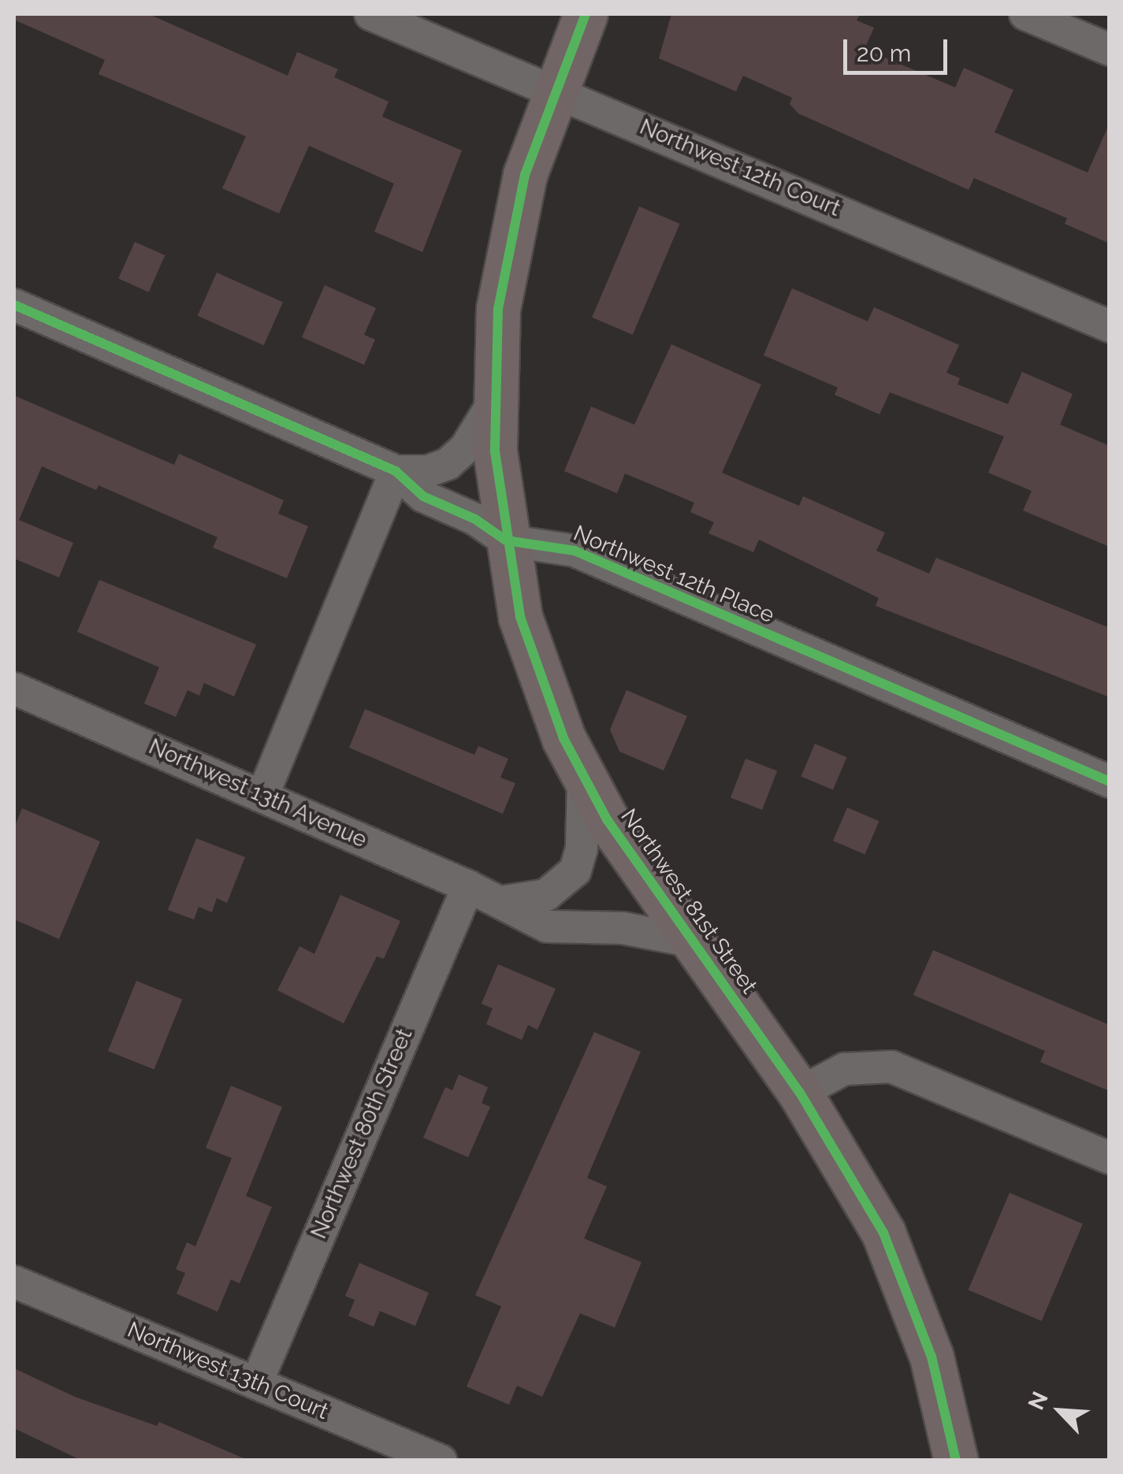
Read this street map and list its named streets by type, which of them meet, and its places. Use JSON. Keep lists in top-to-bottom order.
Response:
{
  "streets": {
    "main road": ["Northwest 81st Street"],
    "street": [
      "Northwest 12th Court",
      "Northwest 12th Place",
      "Northwest 13th Avenue",
      "Northwest 80th Street",
      "Northwest 13th Court"
    ]
  },
  "crossings": [
    ["Northwest 12th Court", "Northwest 81st Street"],
    ["Northwest 12th Place", "Northwest 81st Street"],
    ["Northwest 13th Avenue", "Northwest 81st Street"],
    ["Northwest 13th Avenue", "Northwest 80th Street"],
    ["Northwest 80th Street", "Northwest 13th Court"]
  ],
  "scale_bar": "20 m",
  "north": "top left"
}
